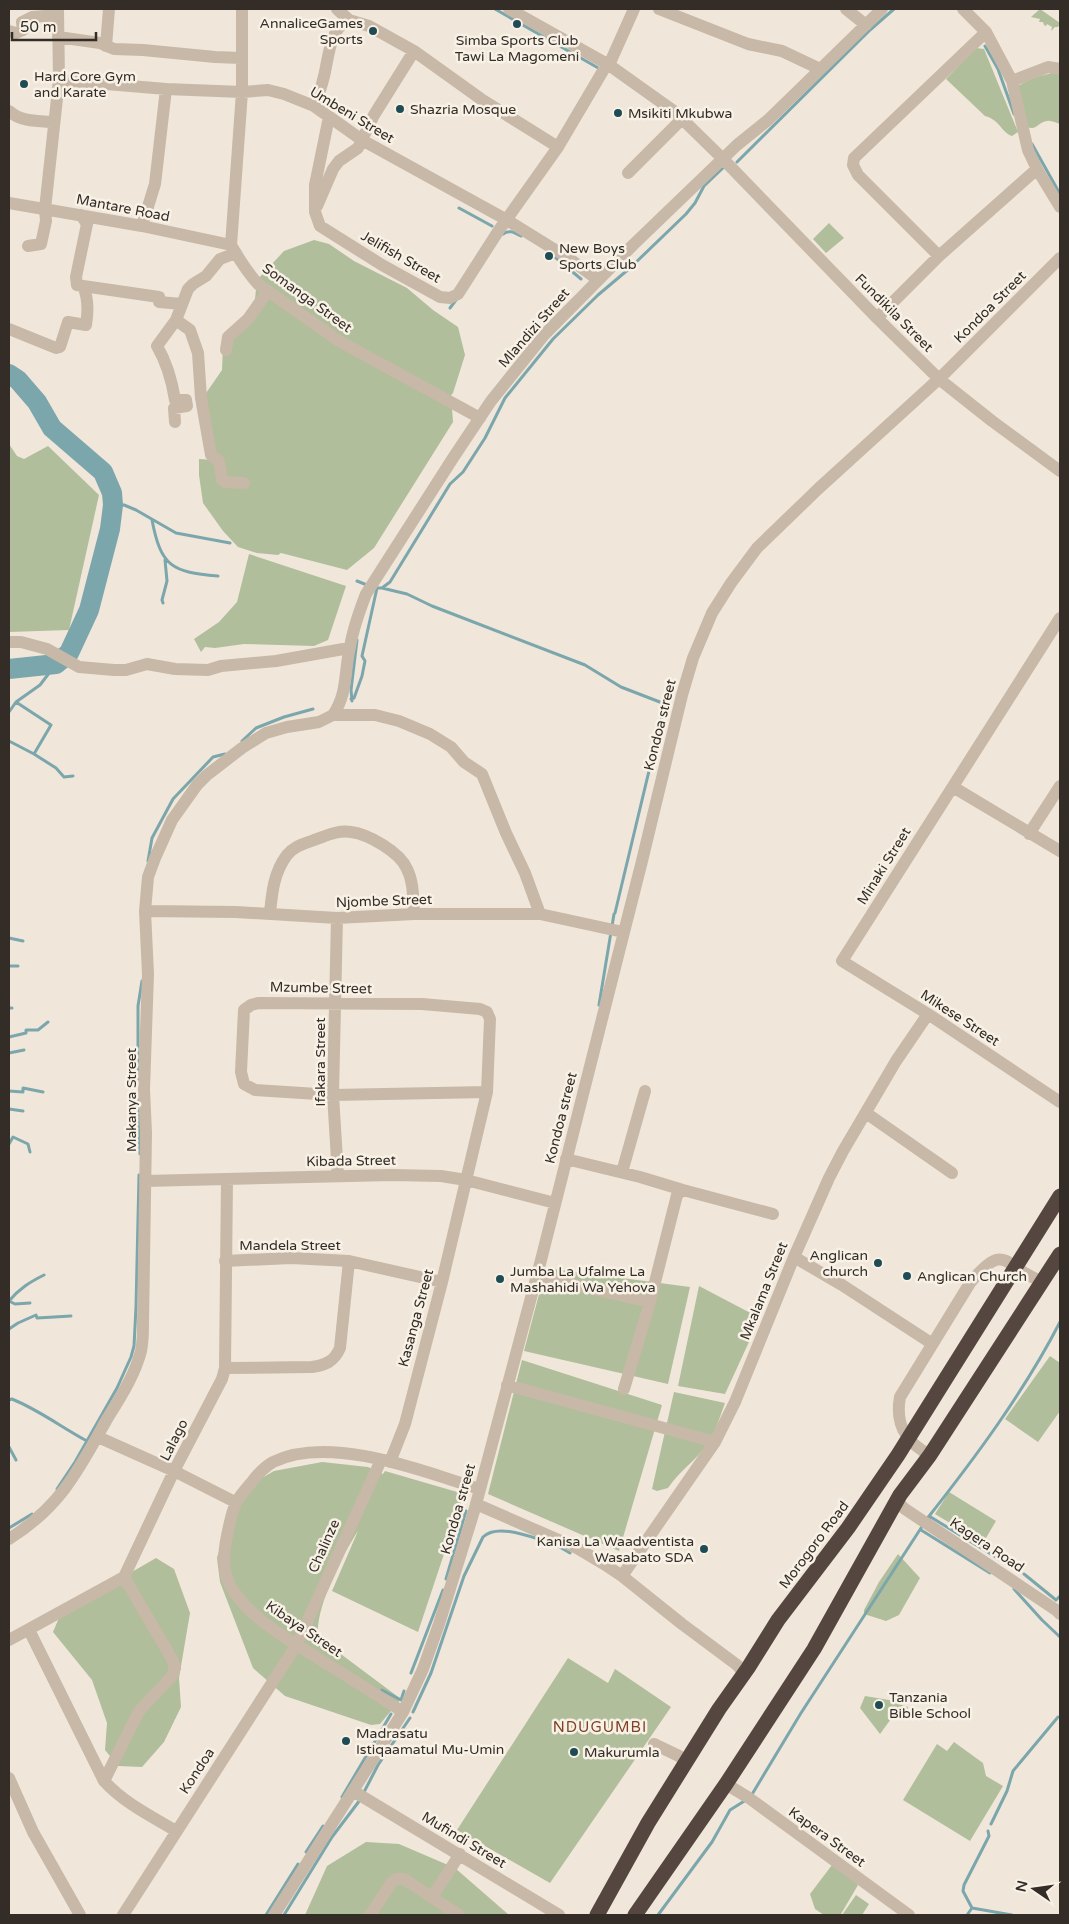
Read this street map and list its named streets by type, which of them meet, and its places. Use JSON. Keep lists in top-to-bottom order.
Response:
{
  "streets": {
    "highway": ["Morogoro Road"],
    "street": [
      "Umbeni Street",
      "Mantare Road",
      "Jelifish Street",
      "Somanga Street",
      "Kondoa Street",
      "Fundikila Street",
      "Mlandizi Street",
      "Kondoa street",
      "Minaki Street",
      "Njombe Street",
      "Mzumbe Street",
      "Mikese Street",
      "Ifakara Street",
      "Makanya Street",
      "Kibada Street",
      "Mandela Street",
      "Mkalama Street",
      "Kasanga Street",
      "Lalago",
      "Kagera Road",
      "Chalinze",
      "Kibaya Street",
      "Kondoa",
      "Kapera Street",
      "Mufindi Street"
    ]
  },
  "crossings": [
    ["Umbeni Street", "Jelifish Street"],
    ["Umbeni Street", "Mlandizi Street"],
    ["Mantare Road", "Somanga Street"],
    ["Jelifish Street", "Fundikila Street"],
    ["Somanga Street", "Mlandizi Street"],
    ["Kondoa Street", "Fundikila Street"],
    ["Kondoa Street", "Kondoa street"],
    ["Fundikila Street", "Mlandizi Street"],
    ["Fundikila Street", "Kondoa street"],
    ["Mlandizi Street", "Makanya Street"],
    ["Kondoa street", "Njombe Street"],
    ["Kondoa street", "Kibada Street"],
    ["Kondoa street", "Kibaya Street"],
    ["Kondoa street", "Mufindi Street"],
    ["Minaki Street", "Mikese Street"],
    ["Njombe Street", "Ifakara Street"],
    ["Njombe Street", "Makanya Street"],
    ["Mzumbe Street", "Ifakara Street"],
    ["Mzumbe Street", "Kibada Street"],
    ["Mzumbe Street", "Kasanga Street"],
    ["Mikese Street", "Mkalama Street"],
    ["Ifakara Street", "Kibada Street"],
    ["Makanya Street", "Kibada Street"],
    ["Kibada Street", "Kasanga Street"],
    ["Kibada Street", "Lalago"],
    ["Mandela Street", "Kasanga Street"],
    ["Mandela Street", "Lalago"],
    ["Kasanga Street", "Chalinze"],
    ["Kasanga Street", "Kibaya Street"],
    ["Chalinze", "Kibaya Street"],
    ["Chalinze", "Kondoa"],
    ["Kibaya Street", "Kondoa"]
  ],
  "districts": ["NDUGUMBI"],
  "places": [
    "Simba Sports Club Tawi La Magomeni",
    "AnnaliceGames Sports",
    "Hard Core Gym and Karate",
    "Shazria Mosque",
    "Msikiti Mkubwa",
    "New Boys Sports Club",
    "Anglican church",
    "Anglican Church",
    "Jumba La Ufalme La Mashahidi Wa Yehova",
    "Kanisa La Waadventista Wasabato SDA",
    "Tanzania Bible School",
    "Madrasatu Istiqaamatul Mu-Umin",
    "Makurumla"
  ],
  "scale_bar": "50 m",
  "north": "left"
}
